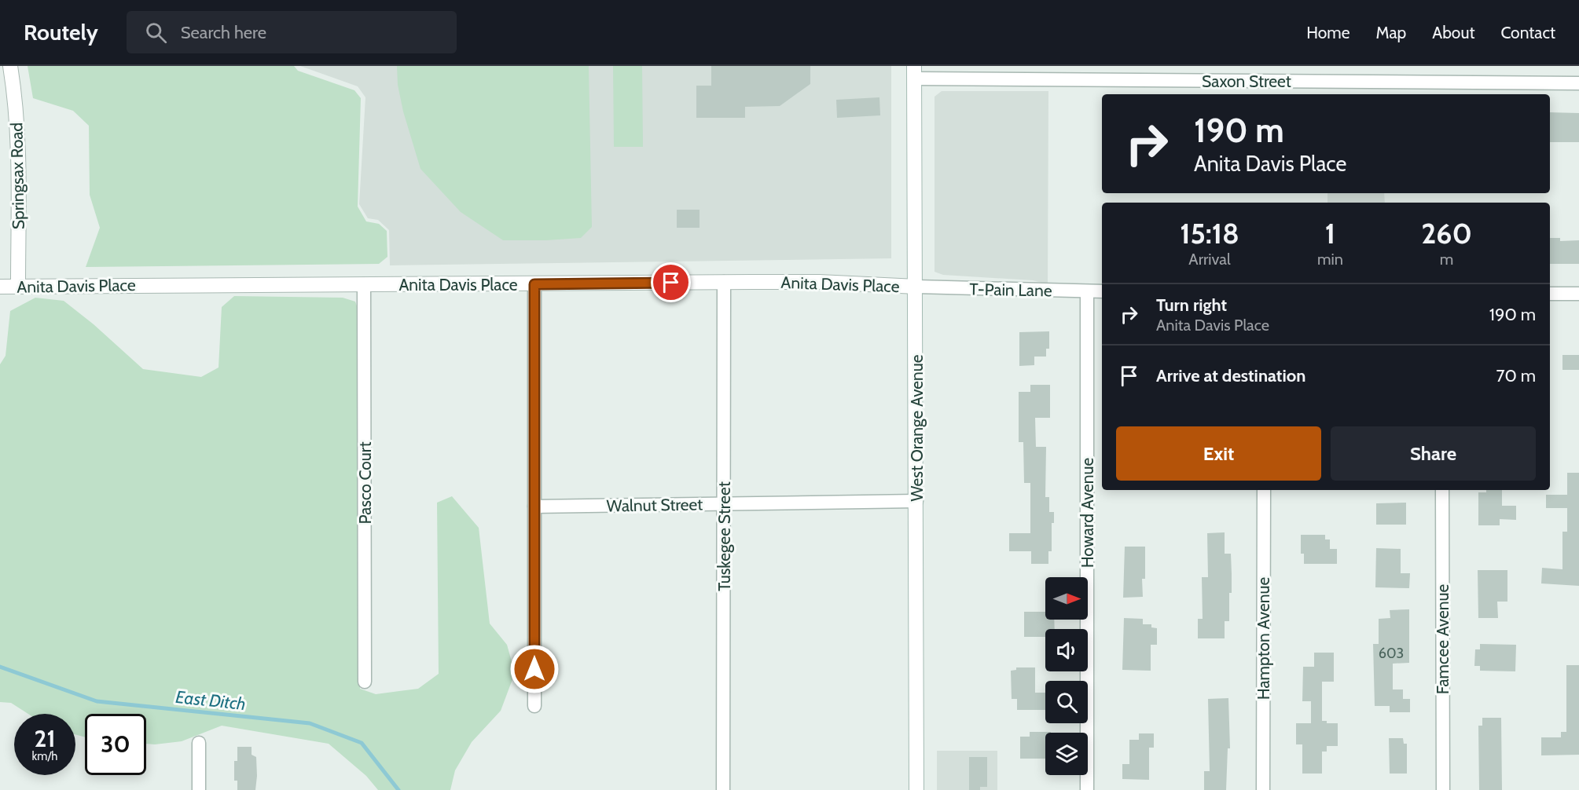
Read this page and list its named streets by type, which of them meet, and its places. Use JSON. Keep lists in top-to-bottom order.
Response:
{
  "streets": {
    "street": [
      "Saxon Street",
      "Springsax Road",
      "Anita Davis Place",
      "T-Pain Lane",
      "West Orange Avenue",
      "Pasco Court",
      "Walnut Street",
      "Howard Avenue",
      "Tuskegee Street",
      "Hampton Avenue",
      "Famcee Avenue"
    ]
  },
  "crossings": [
    ["Saxon Street", "West Orange Avenue"],
    ["Springsax Road", "Anita Davis Place"],
    ["Anita Davis Place", "T-Pain Lane"],
    ["Anita Davis Place", "West Orange Avenue"],
    ["Anita Davis Place", "Pasco Court"],
    ["Anita Davis Place", "Tuskegee Street"],
    ["T-Pain Lane", "West Orange Avenue"],
    ["T-Pain Lane", "Howard Avenue"],
    ["West Orange Avenue", "Walnut Street"],
    ["Walnut Street", "Tuskegee Street"]
  ],
  "water": ["East Ditch"],
  "house_numbers": ["603"],
  "north": "right",
  "page": {
    "header": "Routely",
    "search": "Search here",
    "nav": [
      "Home",
      "Map",
      "About",
      "Contact"
    ],
    "turn": ["190 m", "Anita Davis Place"],
    "eta": [
      "15:18",
      "Arrival",
      "1",
      "min",
      "260",
      "m"
    ],
    "list": [
      {
        "name": "Turn right",
        "note": "Anita Davis Place",
        "value": "190 m"
      },
      {
        "name": "Arrive at destination",
        "value": "70 m"
      }
    ],
    "buttons": ["Exit", "Share"],
    "speed": "21 km/h",
    "limit": "30"
  }
}
